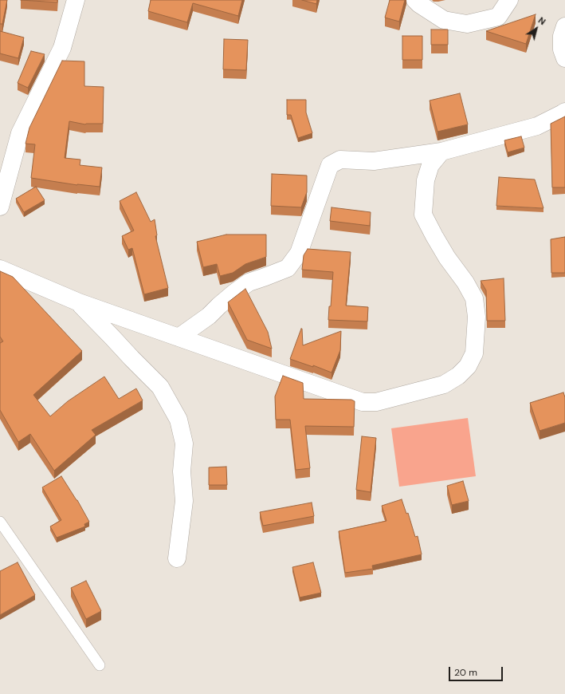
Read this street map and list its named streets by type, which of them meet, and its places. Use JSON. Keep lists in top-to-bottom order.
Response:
{
  "scale_bar": "20 m",
  "north": "top right"
}
